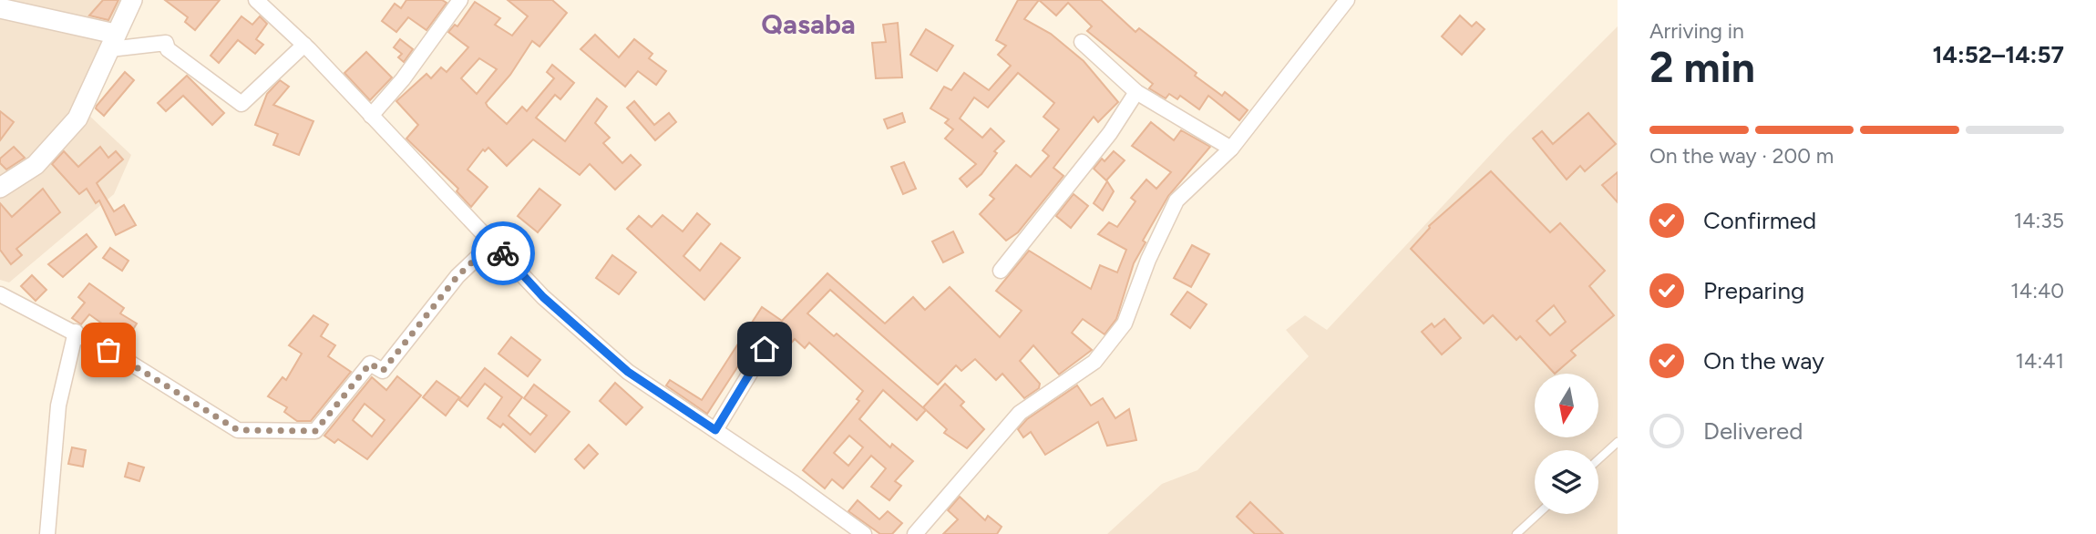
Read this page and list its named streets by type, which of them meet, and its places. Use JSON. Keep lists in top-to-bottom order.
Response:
{
  "districts": ["Qasaba"],
  "north": "bottom",
  "page": {
    "heading": ["2 min", "Arriving in", "14:52–14:57"],
    "bar": "On the way · 200 m",
    "list": [
      ["Confirmed", "14:35"],
      ["Preparing", "14:40"],
      ["On the way", "14:41"],
      "Delivered"
    ]
  }
}
